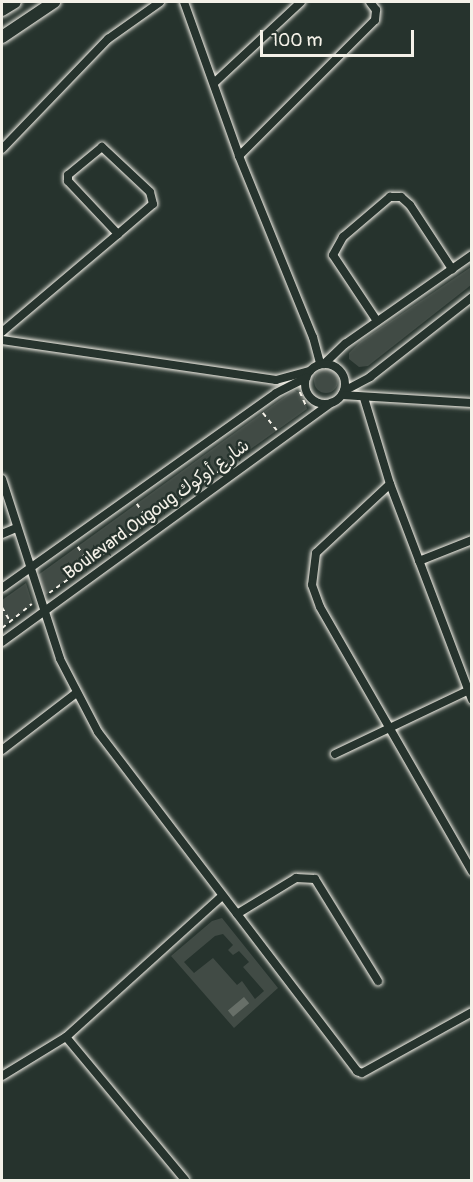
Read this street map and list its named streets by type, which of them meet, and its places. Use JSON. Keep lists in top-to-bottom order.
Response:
{
  "streets": {
    "street": ["Boulevard Ougoug شارع أوكوك"]
  },
  "scale_bar": "100 m"
}
